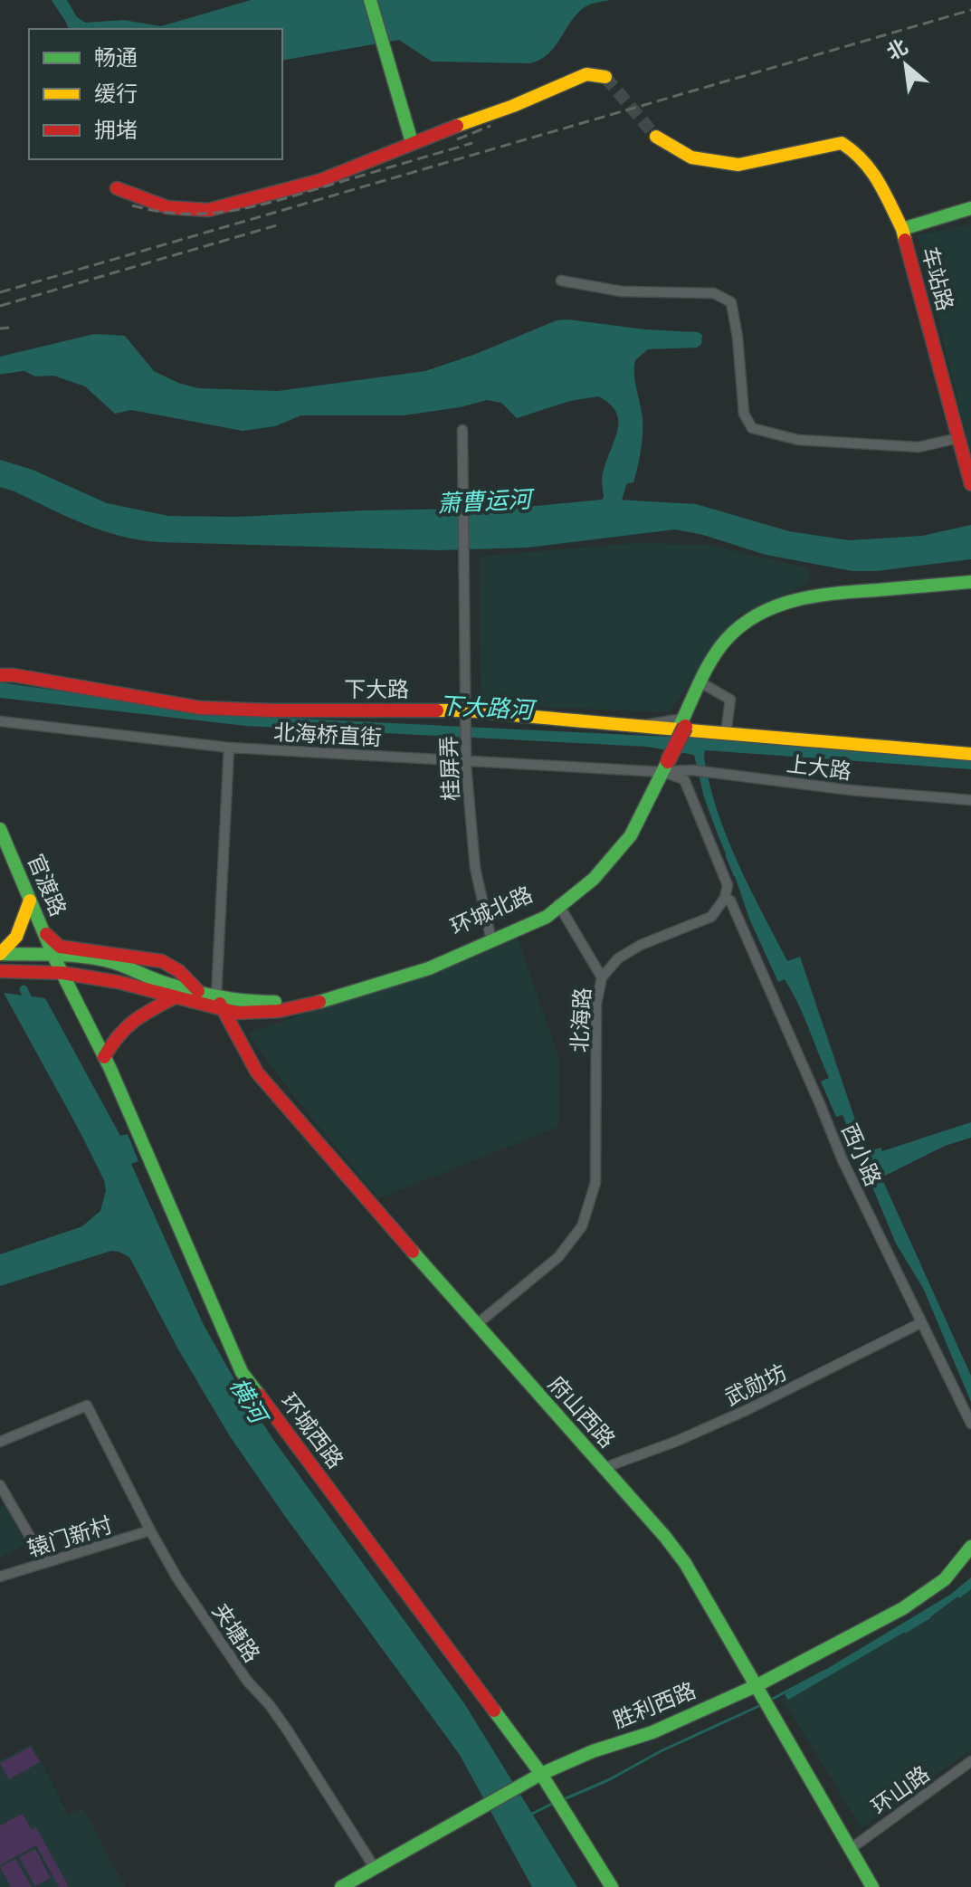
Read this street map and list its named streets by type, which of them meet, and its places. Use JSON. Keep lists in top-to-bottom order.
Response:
{
  "streets": {
    "main road": [
      "车站路",
      "下大路",
      "官渡路",
      "环城北路",
      "府山西路",
      "环城西路",
      "胜利西路"
    ],
    "street": [
      "北海桥直街",
      "上大路",
      "桂屏弄",
      "北海路",
      "西小路",
      "武勋坊",
      "辕门新村",
      "夹塘路",
      "环山路"
    ]
  },
  "crossings": [
    ["下大路", "桂屏弄"],
    ["北海桥直街", "上大路"],
    ["北海桥直街", "桂屏弄"],
    ["北海桥直街", "环城北路"],
    ["上大路", "环城北路"],
    ["桂屏弄", "环城北路"],
    ["官渡路", "环城北路"],
    ["官渡路", "环城西路"],
    ["环城北路", "府山西路"],
    ["环城北路", "环城西路"],
    ["北海路", "西小路"],
    ["北海路", "府山西路"],
    ["西小路", "武勋坊"],
    ["武勋坊", "府山西路"],
    ["府山西路", "胜利西路"],
    ["府山西路", "环山路"],
    ["环城西路", "胜利西路"],
    ["辕门新村", "夹塘路"],
    ["夹塘路", "胜利西路"]
  ],
  "water": ["萧曹运河", "下大路河", "横河"],
  "legend": ["畅通", "缓行", "拥堵"],
  "north": "top left"
}
